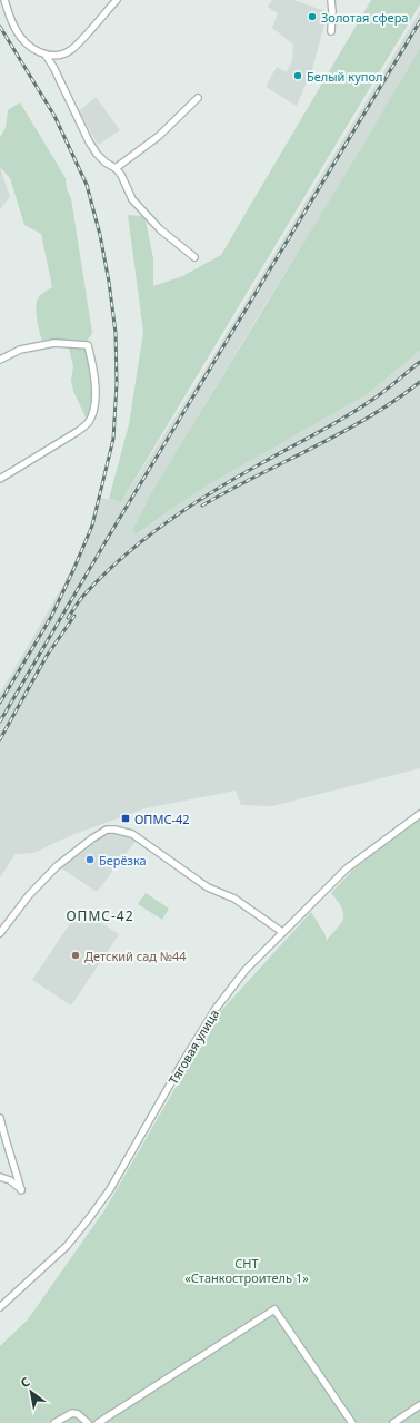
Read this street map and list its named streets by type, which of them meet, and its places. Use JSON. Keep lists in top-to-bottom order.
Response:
{
  "streets": {
    "street": ["Тяговая улица"]
  },
  "districts": ["ОПМС-42"],
  "parks": ["СНТ «Станкостроитель 1»"],
  "places": {
    "other": [
      "Золотая сфера",
      "Белый купол",
      "Берёзка",
      "Детский сад №44"
    ],
    "transit": ["ОПМС-42"]
  },
  "north": "top left"
}
